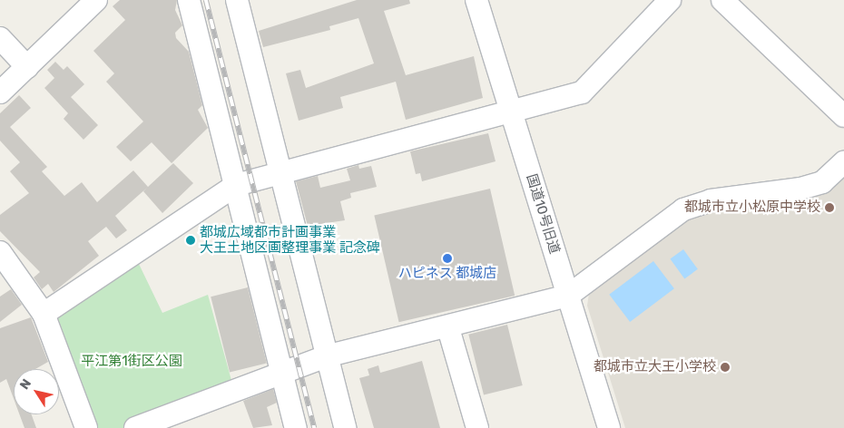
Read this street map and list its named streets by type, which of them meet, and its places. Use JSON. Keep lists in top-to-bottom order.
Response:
{
  "streets": {
    "street": ["国道10号旧道"]
  },
  "parks": ["平江第1街区公園"],
  "places": [
    "都城市立小松原中学校",
    "都城広域都市計画事業 大王土地区画整理事業 記念碑",
    "ハピネス 都城店",
    "都城市立大王小学校"
  ],
  "north": "top left"
}
